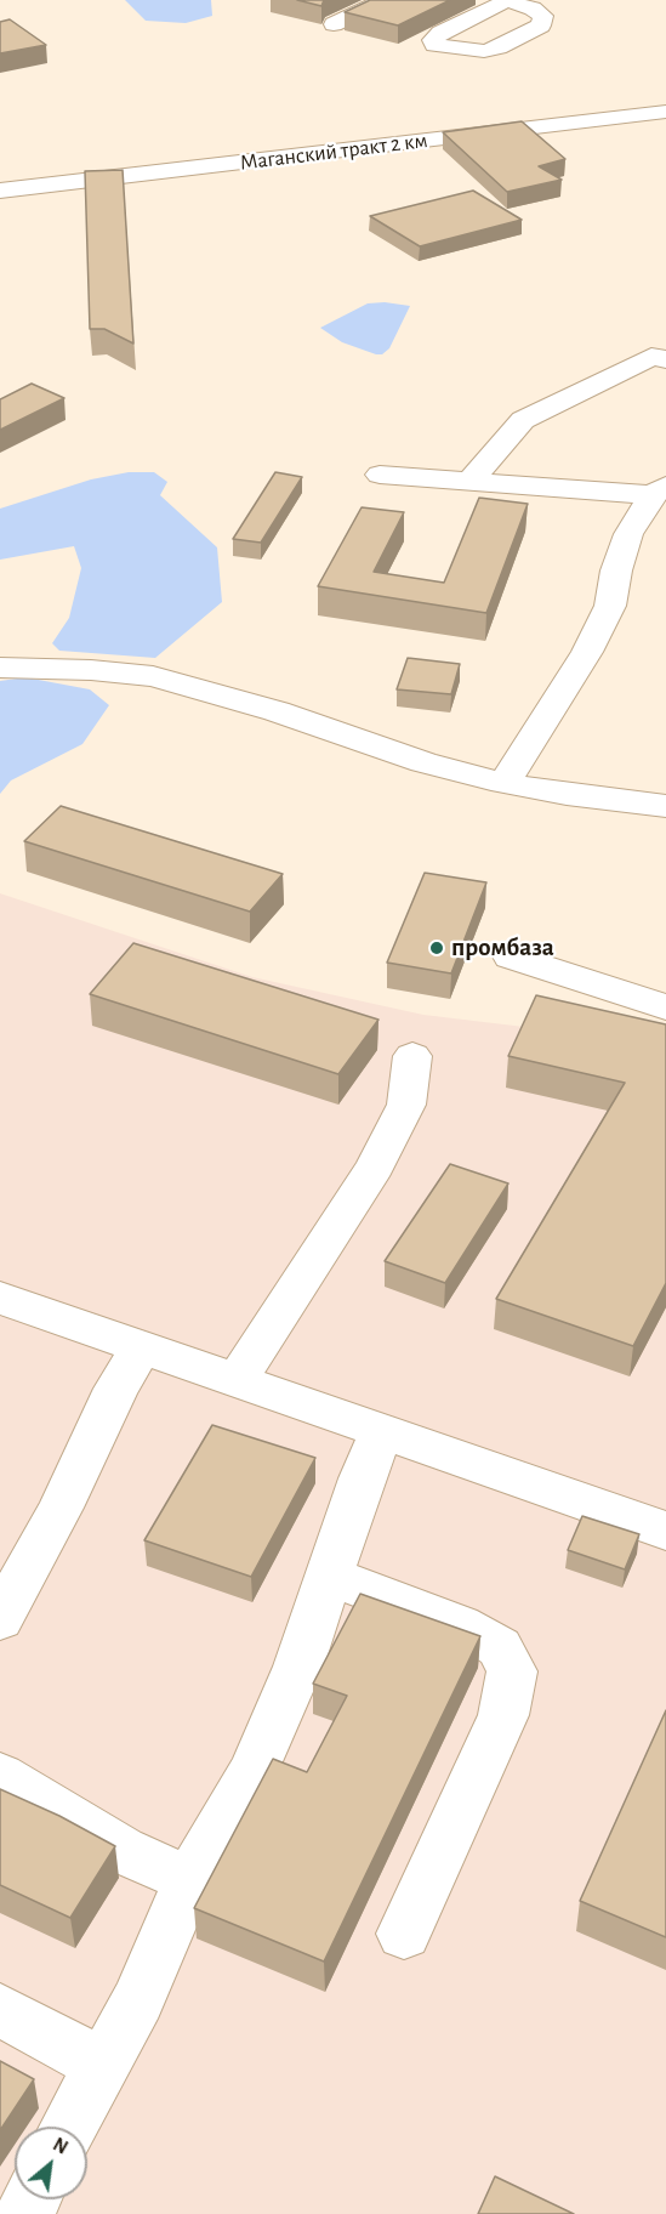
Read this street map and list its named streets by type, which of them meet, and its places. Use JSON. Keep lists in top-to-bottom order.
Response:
{
  "streets": {
    "street": ["Маганский тракт 2 км"]
  },
  "places": ["промбаза"],
  "north": "top right"
}
